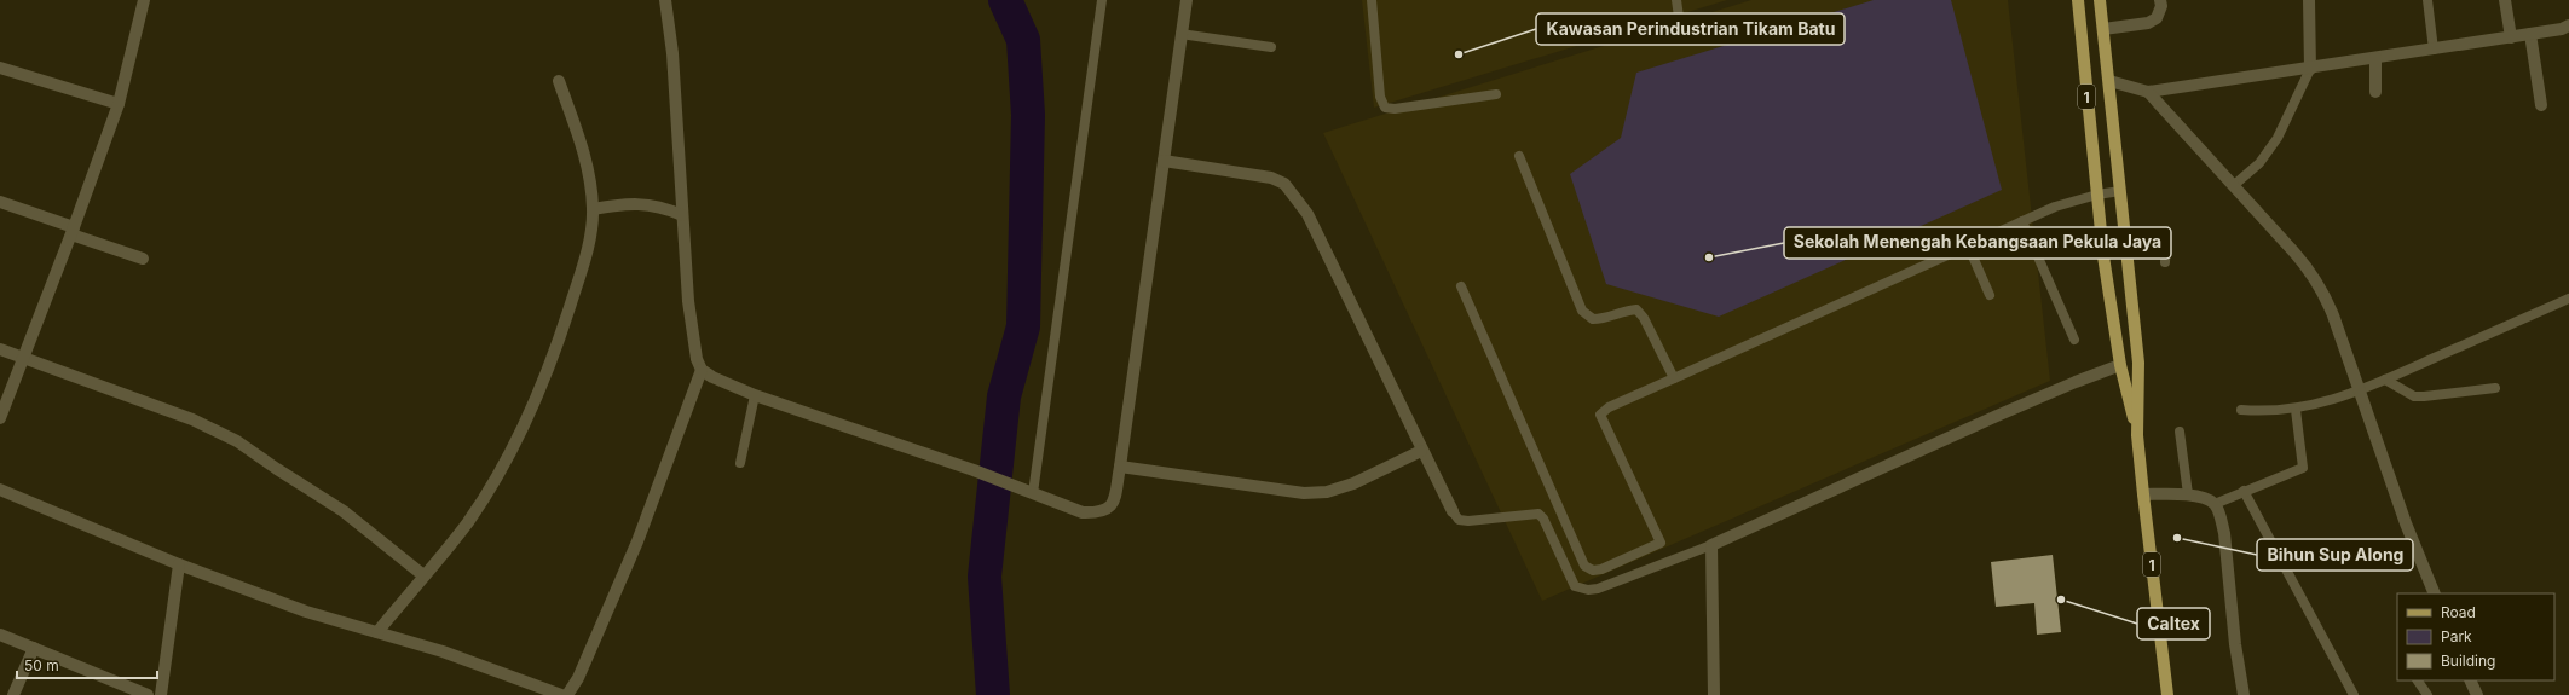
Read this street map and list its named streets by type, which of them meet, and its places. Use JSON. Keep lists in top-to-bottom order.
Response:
{
  "streets": {
    "main road": ["1"]
  },
  "places": [
    "Kawasan Perindustrian Tikam Batu",
    "Sekolah Menengah Kebangsaan Pekula Jaya",
    "Bihun Sup Along",
    "Caltex"
  ],
  "legend": ["Road", "Park", "Building"],
  "scale_bar": "50 m"
}
